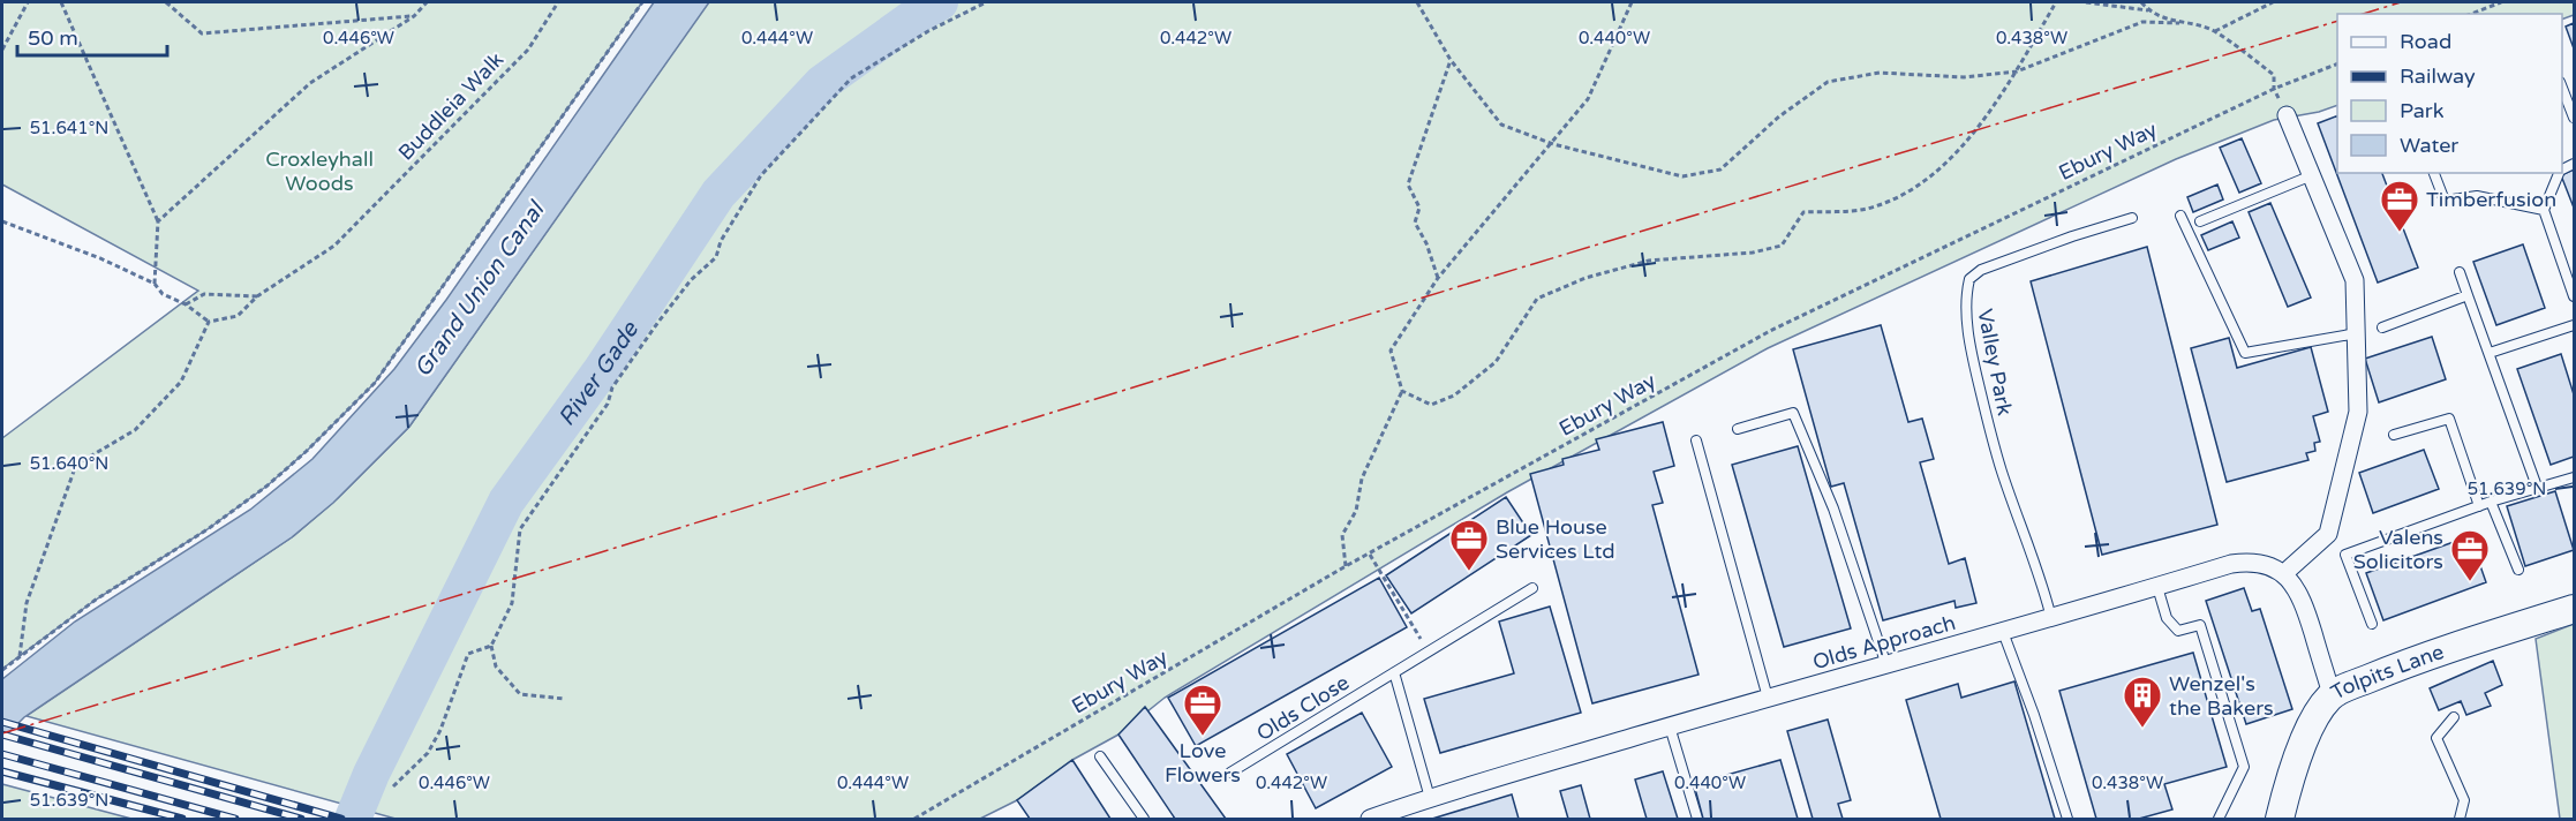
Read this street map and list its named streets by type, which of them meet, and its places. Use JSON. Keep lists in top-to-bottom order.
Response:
{
  "streets": {
    "main road": ["Tolpits Lane"],
    "street": ["Olds Approach"],
    "lane": ["Valley Park", "Olds Close"],
    "path": ["Buddleia Walk", "Ebury Way"]
  },
  "crossings": [
    ["Valley Park", "Olds Approach"]
  ],
  "water": ["Grand Union Canal", "River Gade"],
  "parks": ["Croxleyhall Woods"],
  "places": {
    "office": [
      "Timberfusion",
      "Blue House Services Ltd",
      "Valens Solicitors",
      "Love Flowers"
    ],
    "building": ["Wenzel's the Bakers"]
  },
  "legend": [
    "Road",
    "Railway",
    "Park",
    "Water"
  ],
  "scale_bar": "50 m",
  "coordinates": [
    "0.446°W",
    "0.444°W",
    "0.442°W",
    "0.440°W",
    "0.438°W",
    "51.641°N",
    "51.640°N",
    "51.639°N"
  ]
}
